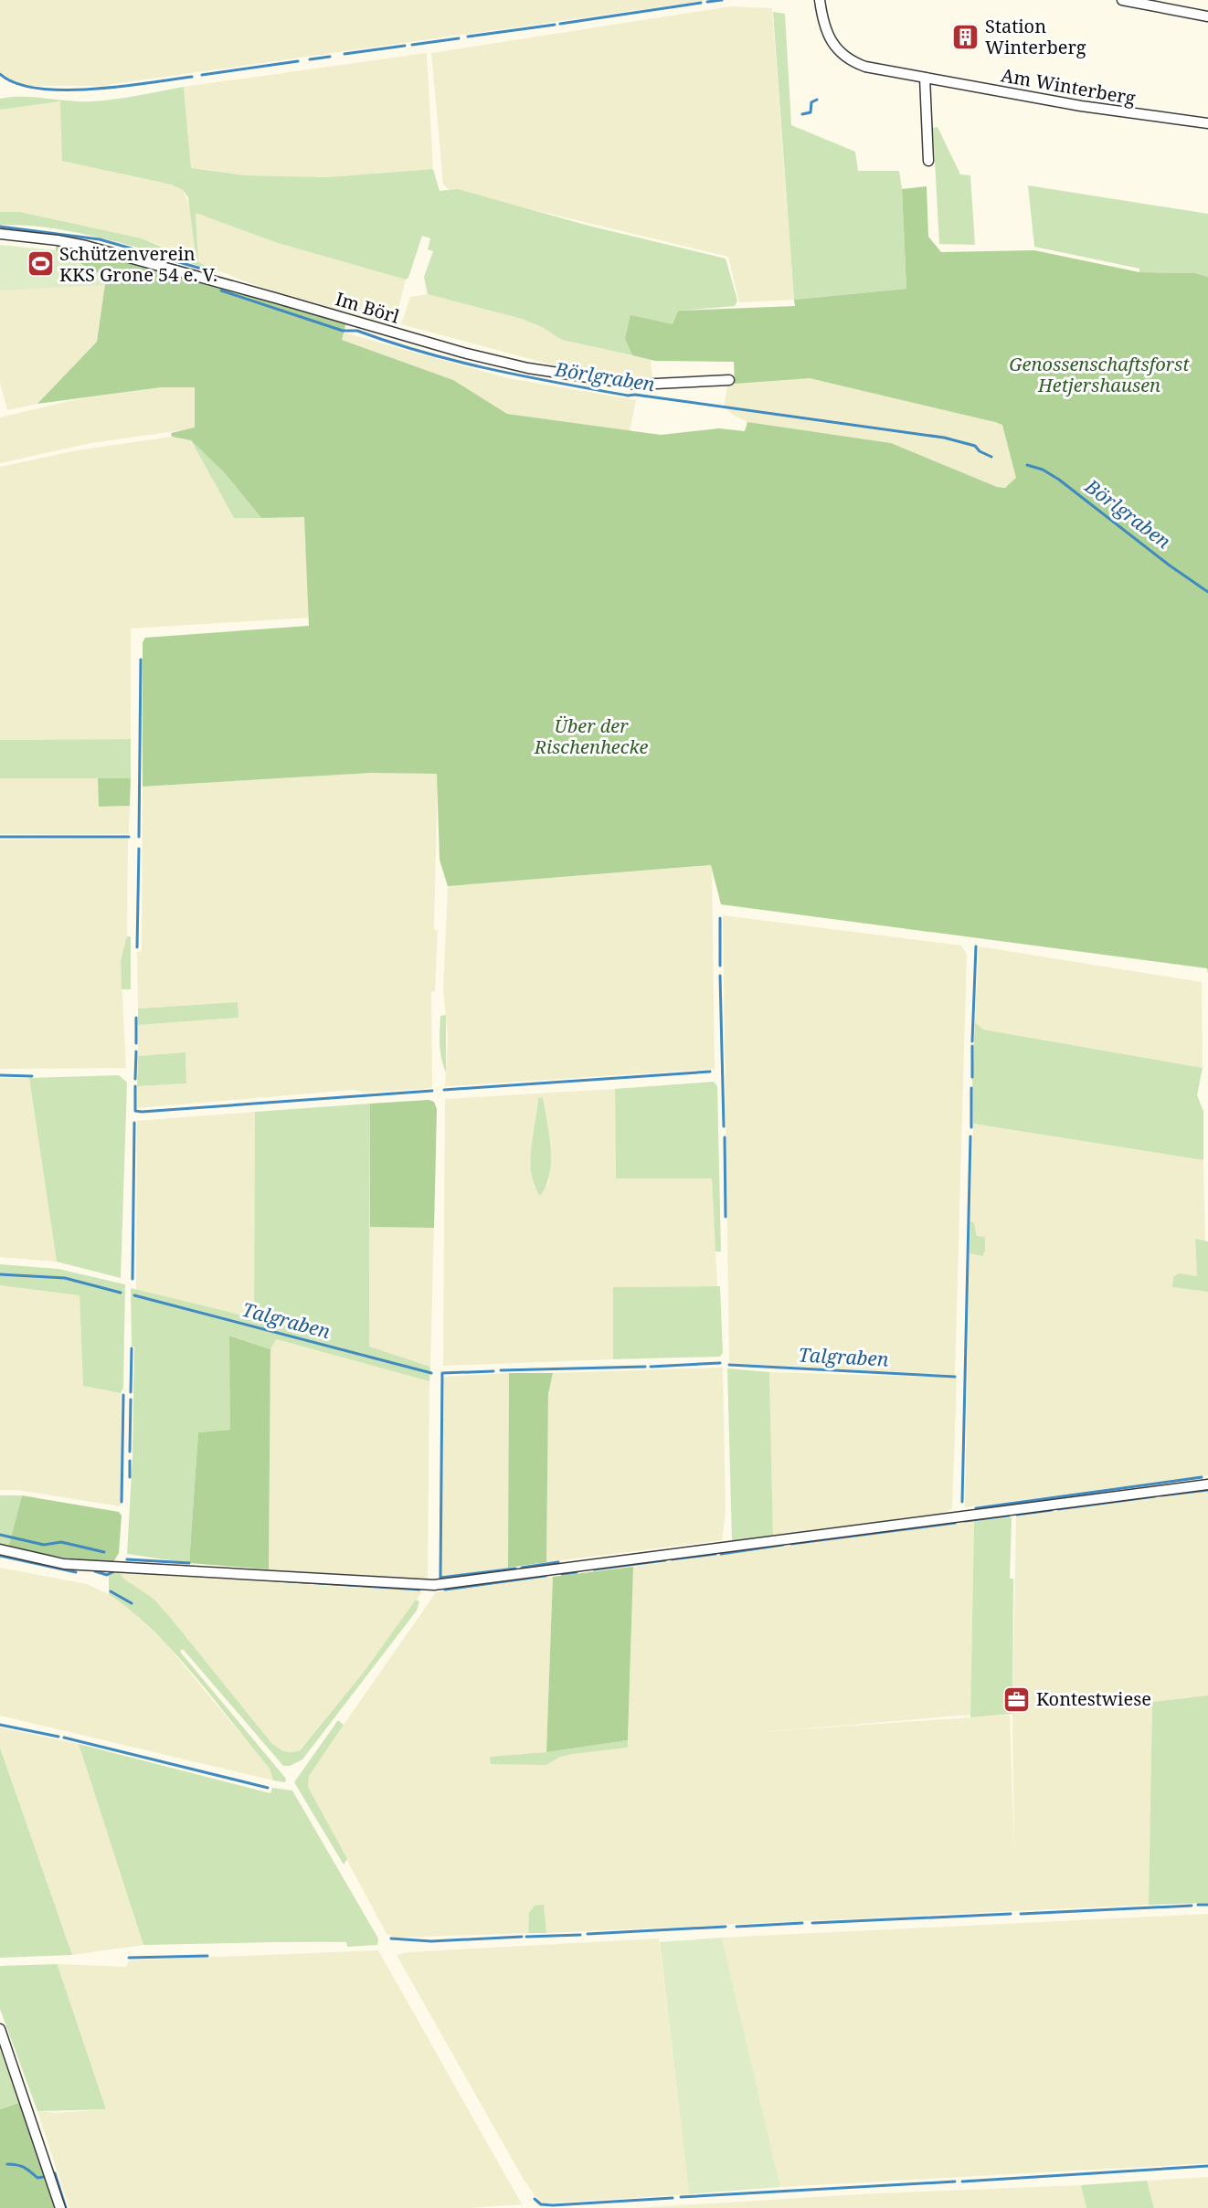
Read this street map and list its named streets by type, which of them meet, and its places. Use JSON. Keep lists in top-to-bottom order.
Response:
{
  "streets": {
    "street": ["Am Winterberg", "Im Börl"]
  },
  "water": ["Börlgraben", "Talgraben"],
  "parks": ["Genossenschaftsforst Hetjershausen", "Über der Rischenhecke"],
  "places": {
    "building": ["Station Winterberg"],
    "sports": ["Schützenverein KKS Grone 54 e. V."],
    "office": ["Kontestwiese"]
  }
}
